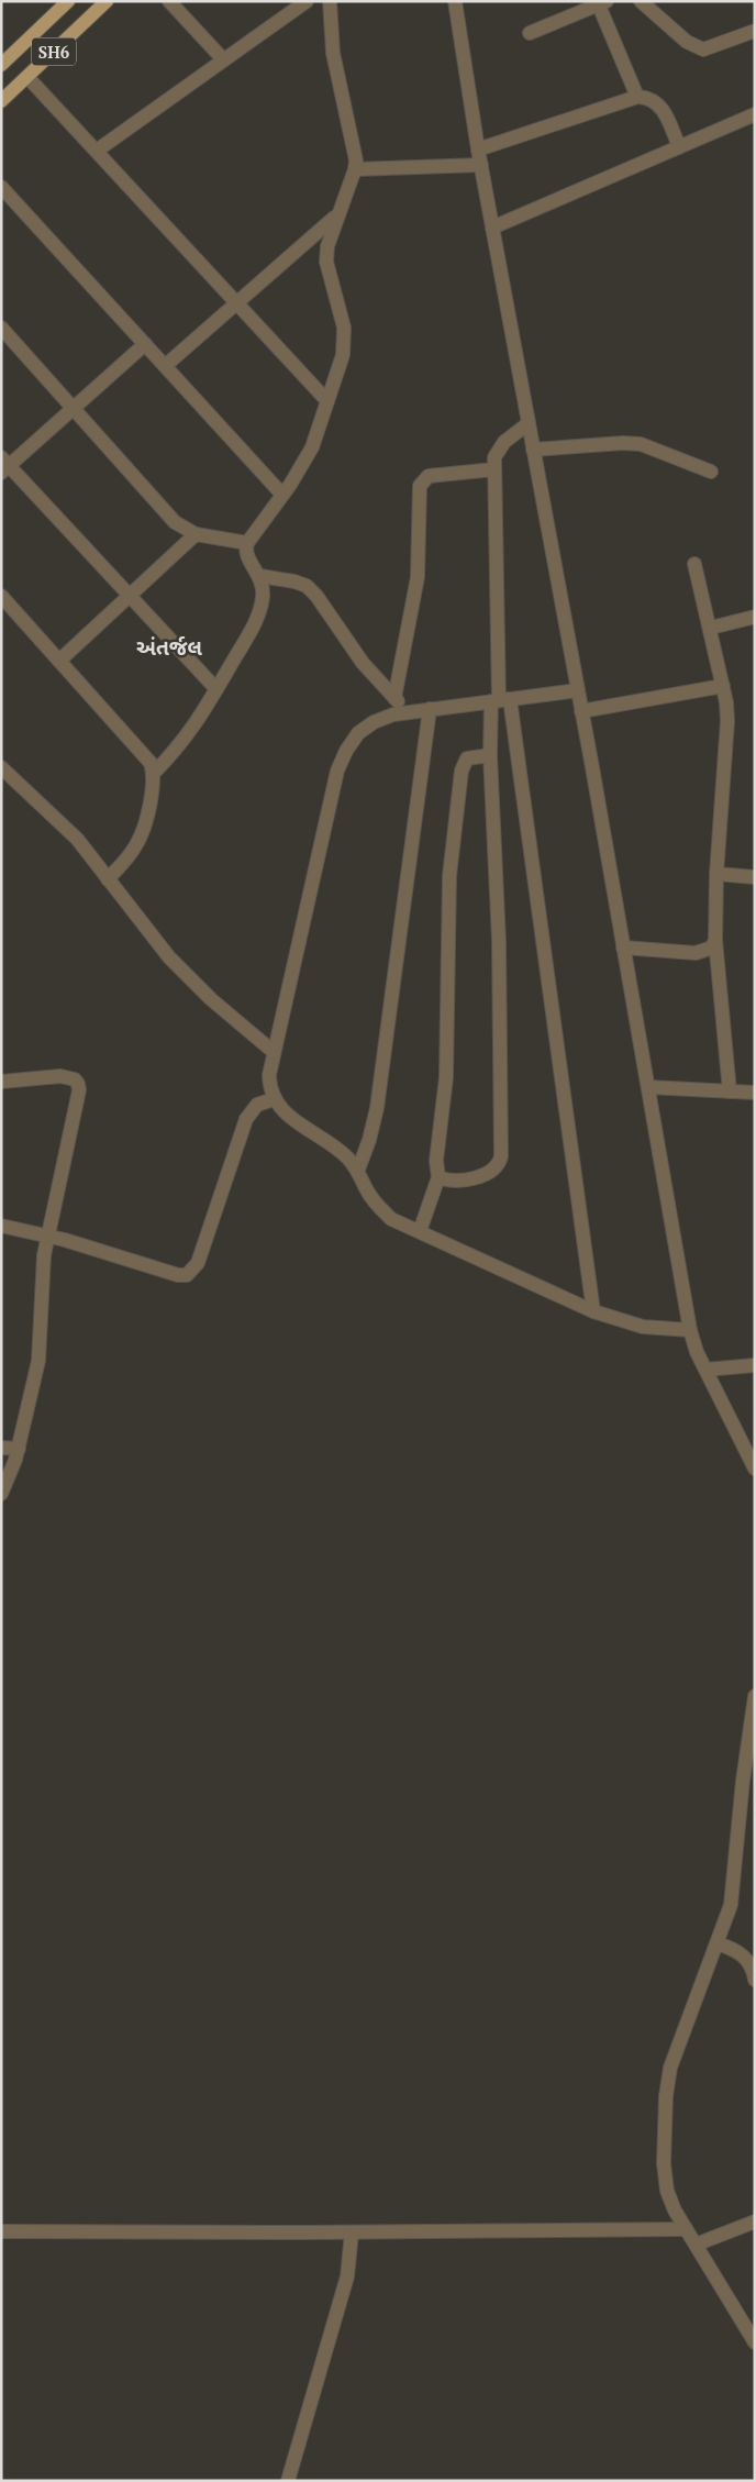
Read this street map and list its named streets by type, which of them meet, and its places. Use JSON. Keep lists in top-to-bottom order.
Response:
{
  "streets": {
    "main road": ["SH6"]
  },
  "districts": ["અંતર્જલ"]
}
